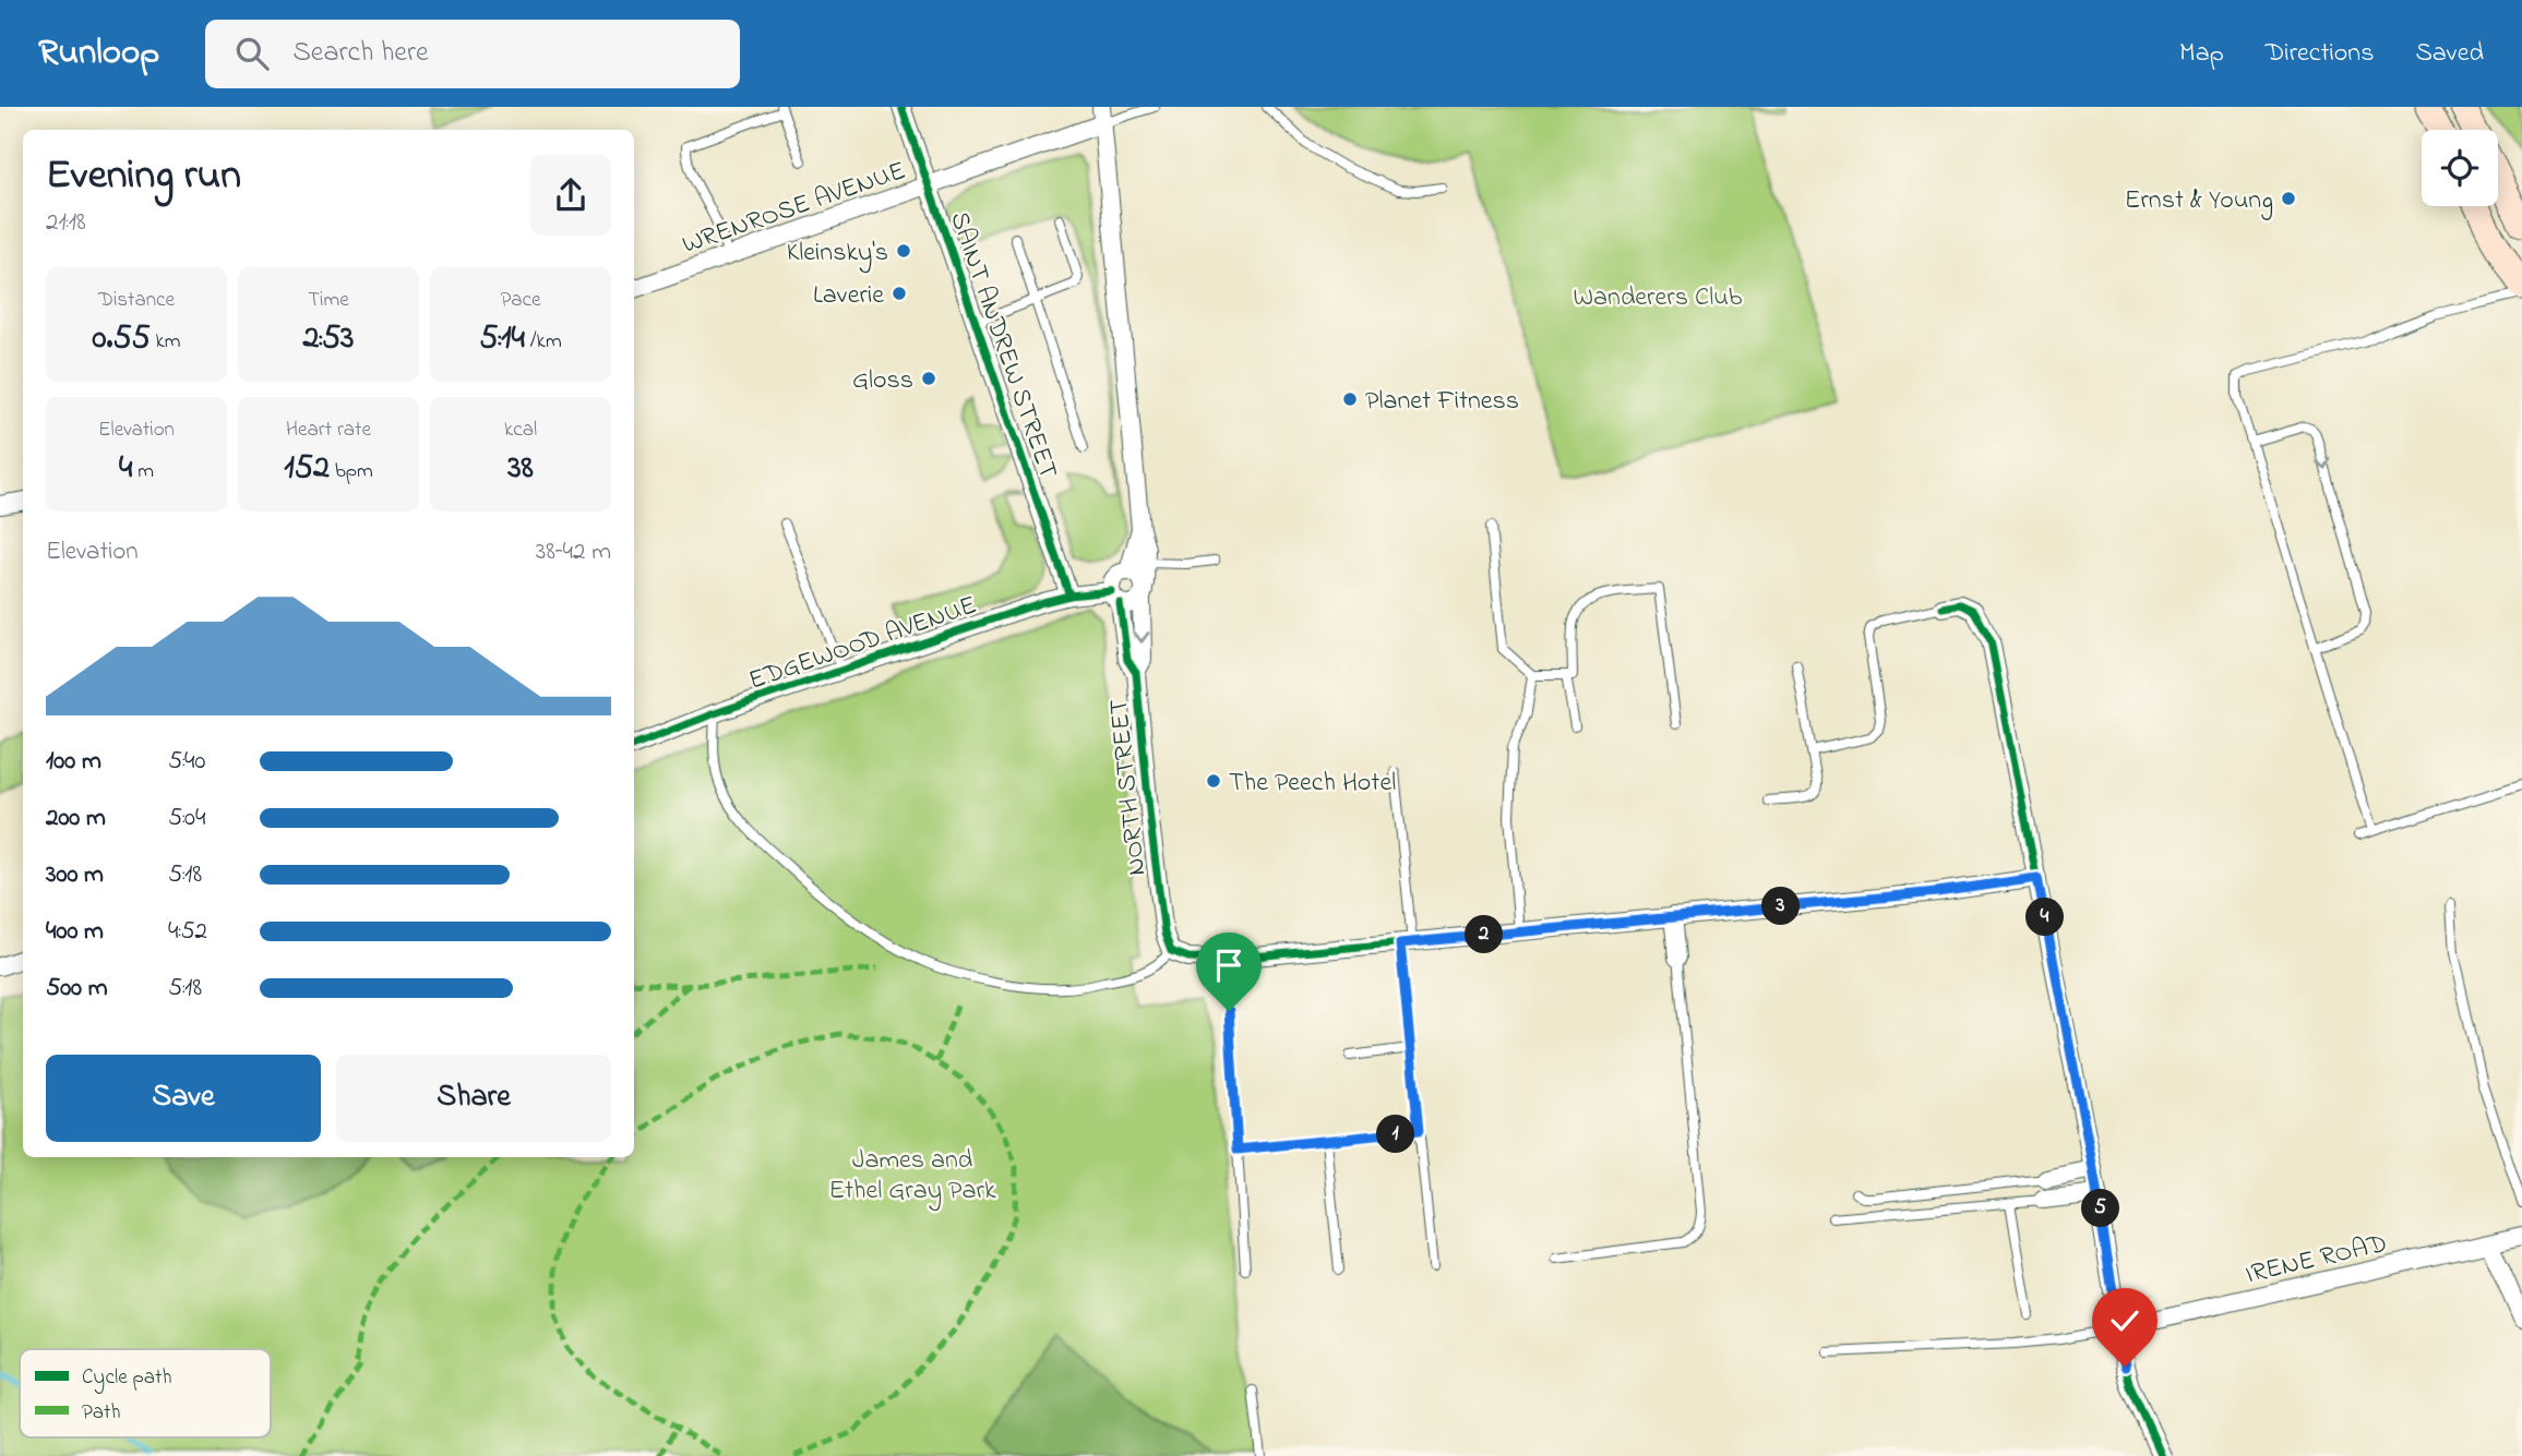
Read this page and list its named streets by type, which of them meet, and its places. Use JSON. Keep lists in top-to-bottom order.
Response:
{
  "streets": {
    "street": [
      "WRENROSE AVENUE",
      "SAINT ANDREW STREET",
      "EDGEWOOD AVENUE",
      "NORTH STREET",
      "IRENE ROAD"
    ]
  },
  "crossings": [
    ["WRENROSE AVENUE", "SAINT ANDREW STREET"],
    ["WRENROSE AVENUE", "NORTH STREET"],
    ["SAINT ANDREW STREET", "EDGEWOOD AVENUE"],
    ["EDGEWOOD AVENUE", "NORTH STREET"]
  ],
  "parks": ["Wanderers Club", "James and Ethel Gray Park"],
  "places": [
    "Ernst & Young",
    "Kleinsky's",
    "Laverie",
    "Gloss",
    "Planet Fitness",
    "The Peech Hotel"
  ],
  "legend": ["Cycle path", "Path"],
  "page": {
    "header": "Runloop",
    "search": "Search here",
    "nav": ["Map", "Directions", "Saved"],
    "heading": ["Evening run", "21:18"],
    "stats": [
      ["Distance", "0.55 km"],
      ["Time", "2:53"],
      ["Pace", "5:14 /km"],
      ["Elevation", "4 m"],
      ["Heart rate", "152 bpm"],
      ["kcal", "38"]
    ],
    "chart": ["Elevation", "38–42 m"],
    "list": [
      {
        "name": "100 m",
        "note": "5:40"
      },
      {
        "name": "200 m",
        "note": "5:04"
      },
      {
        "name": "300 m",
        "note": "5:18"
      },
      {
        "name": "400 m",
        "note": "4:52"
      },
      {
        "name": "500 m",
        "note": "5:18"
      }
    ],
    "pins": [
      "3",
      "4",
      "2",
      "1",
      "5"
    ],
    "buttons": ["Save", "Share"]
  }
}
